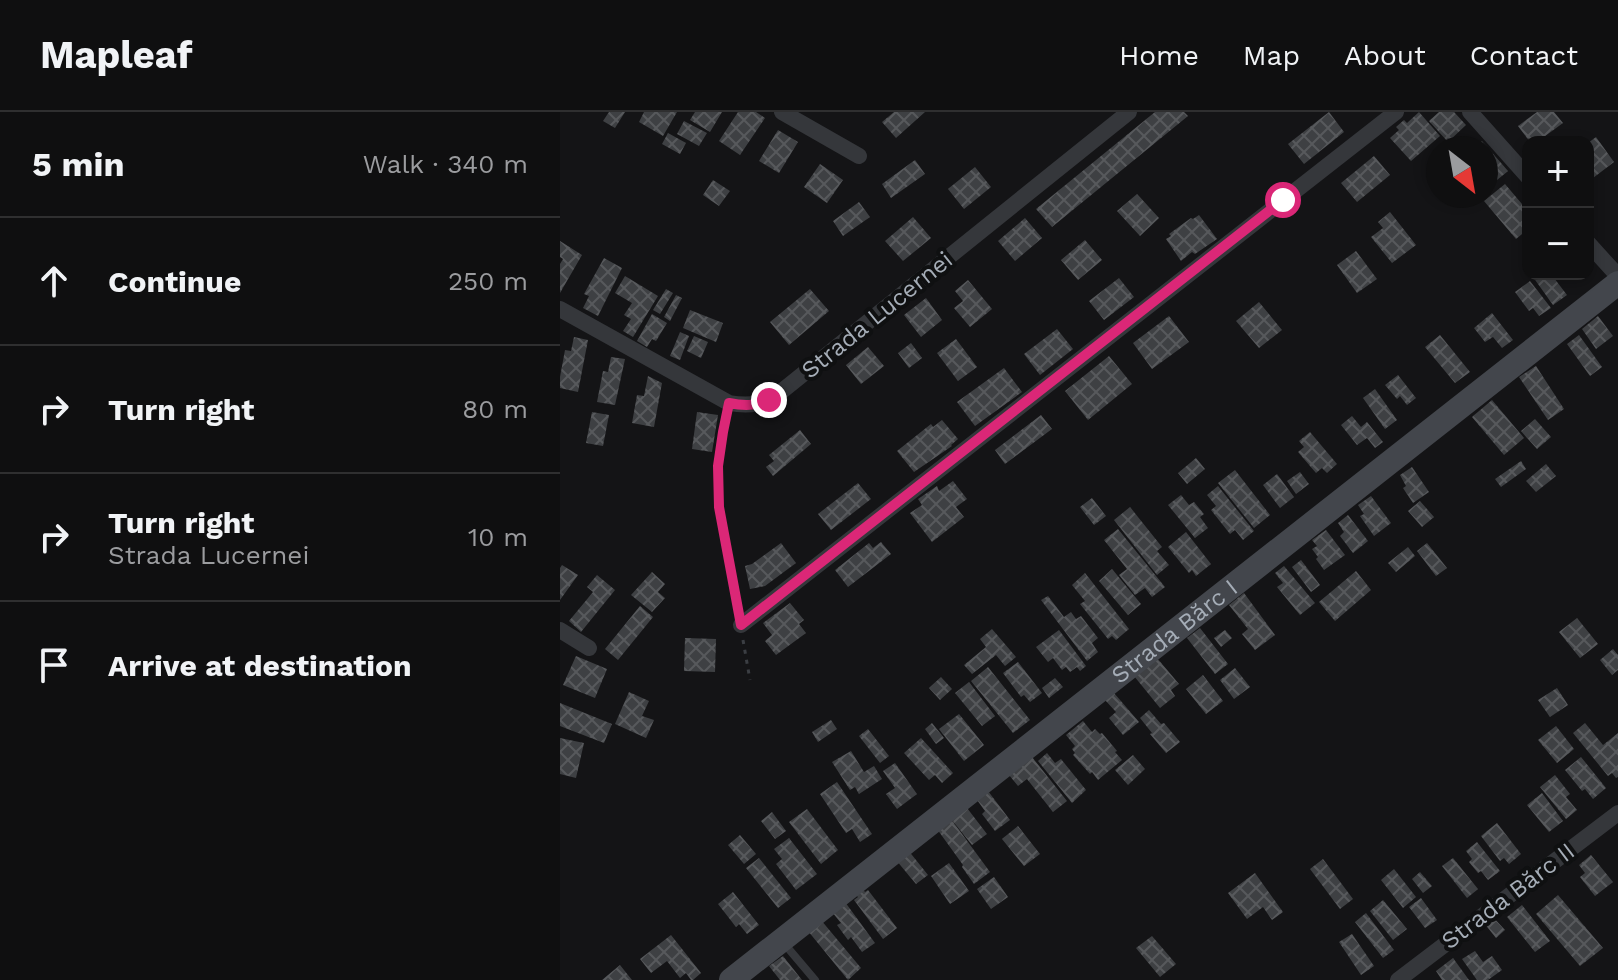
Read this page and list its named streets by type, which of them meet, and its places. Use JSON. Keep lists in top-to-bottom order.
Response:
{
  "streets": {
    "street": ["Strada Lucernei", "Strada Bărc I", "Strada Bărc II"]
  },
  "north": "bottom right",
  "page": {
    "header": "Mapleaf",
    "nav": [
      "Home",
      "Map",
      "About",
      "Contact"
    ],
    "heading": ["5 min", "Walk · 340 m"],
    "map_buttons": ["+", "−"],
    "list": [
      ["Continue", "250 m"],
      ["Turn right", "80 m"],
      ["Turn right", "Strada Lucernei", "10 m"],
      "Arrive at destination"
    ]
  }
}
